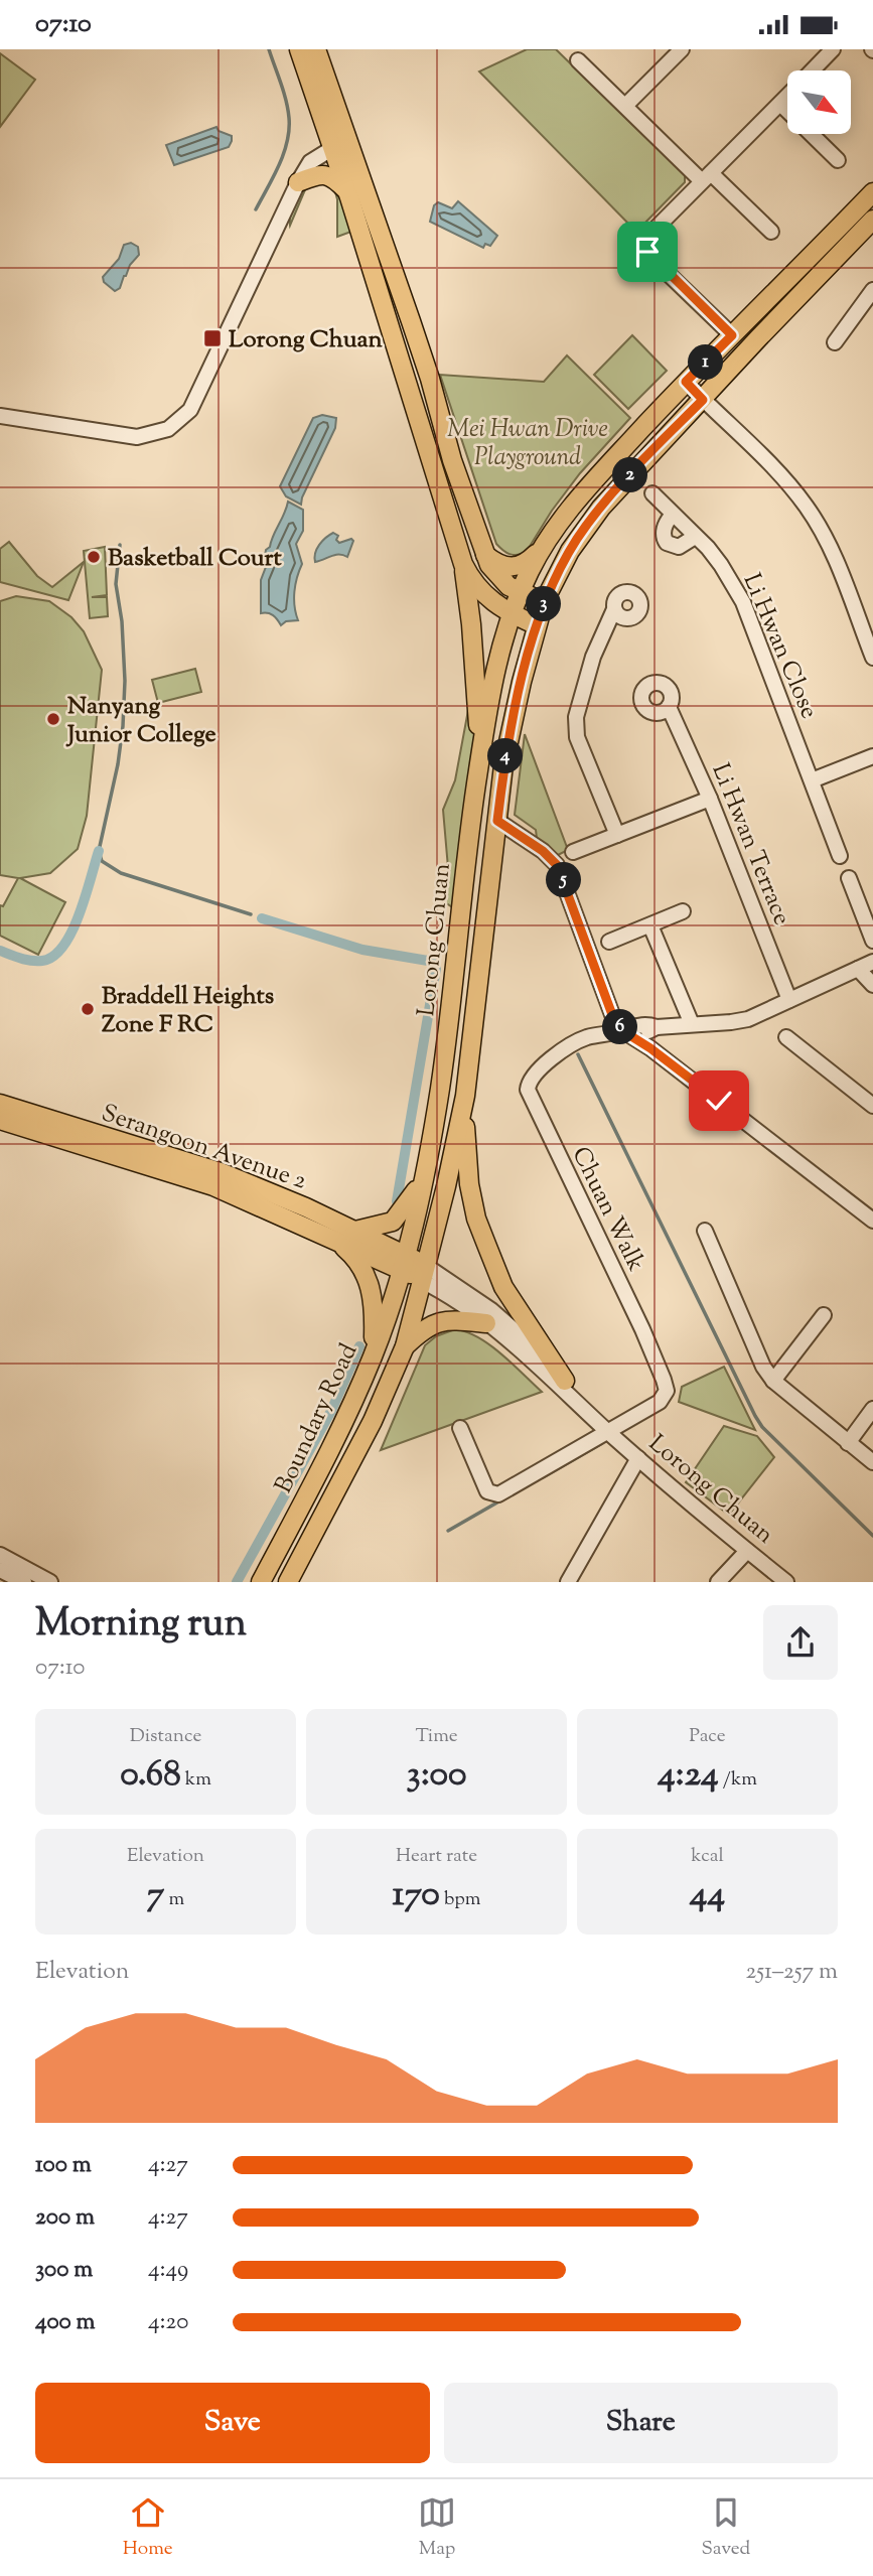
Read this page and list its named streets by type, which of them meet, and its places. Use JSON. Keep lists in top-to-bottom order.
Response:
{
  "streets": {
    "main road": ["Lorong Chuan", "Serangoon Avenue 2", "Boundary Road"],
    "street": ["Li Hwan Close", "Li Hwan Terrace", "Chuan Walk"]
  },
  "crossings": [
    ["Lorong Chuan", "Serangoon Avenue 2"],
    ["Lorong Chuan", "Chuan Walk"],
    ["Lorong Chuan", "Boundary Road"],
    ["Serangoon Avenue 2", "Boundary Road"]
  ],
  "parks": ["Mei Hwan Drive Playground"],
  "places": {
    "transit": ["Lorong Chuan"],
    "other": ["Basketball Court", "Nanyang Junior College", "Braddell Heights Zone F RC"]
  },
  "north": "bottom right",
  "page": {
    "status": "07:10",
    "pins": [
      "1",
      "2",
      "3",
      "4",
      "5",
      "6"
    ],
    "heading": ["Morning run", "07:10"],
    "stats": [
      ["Distance", "0.68 km"],
      ["Time", "3:00"],
      ["Pace", "4:24 /km"],
      ["Elevation", "7 m"],
      ["Heart rate", "170 bpm"],
      ["kcal", "44"]
    ],
    "chart": ["Elevation", "251–257 m"],
    "list": [
      {
        "name": "100 m",
        "note": "4:27"
      },
      {
        "name": "200 m",
        "note": "4:27"
      },
      {
        "name": "300 m",
        "note": "4:49"
      },
      {
        "name": "400 m",
        "note": "4:20"
      }
    ],
    "buttons": ["Save", "Share"],
    "tabs": ["Home", "Map", "Saved"]
  }
}
